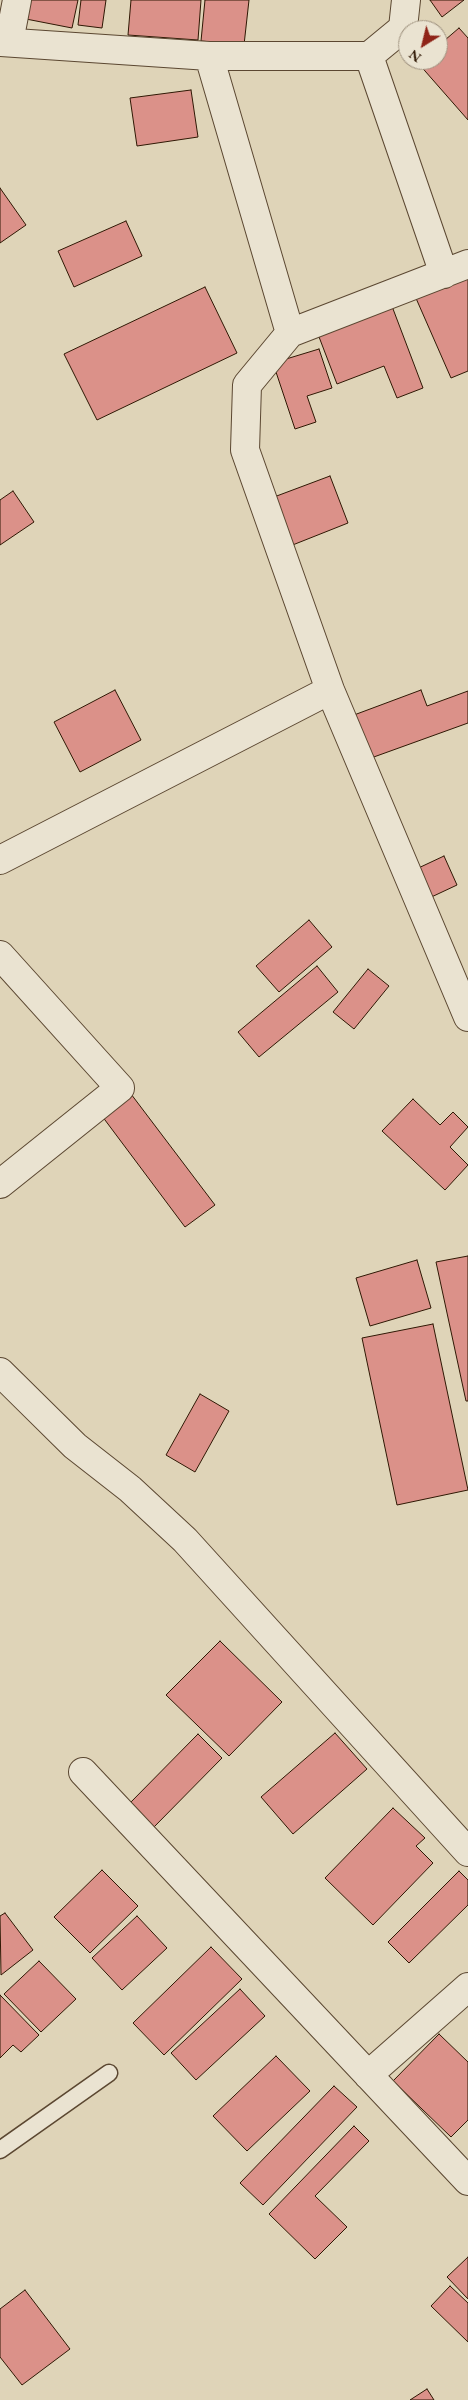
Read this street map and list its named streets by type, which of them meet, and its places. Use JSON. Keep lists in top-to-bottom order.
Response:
{
  "north": "bottom left"
}
